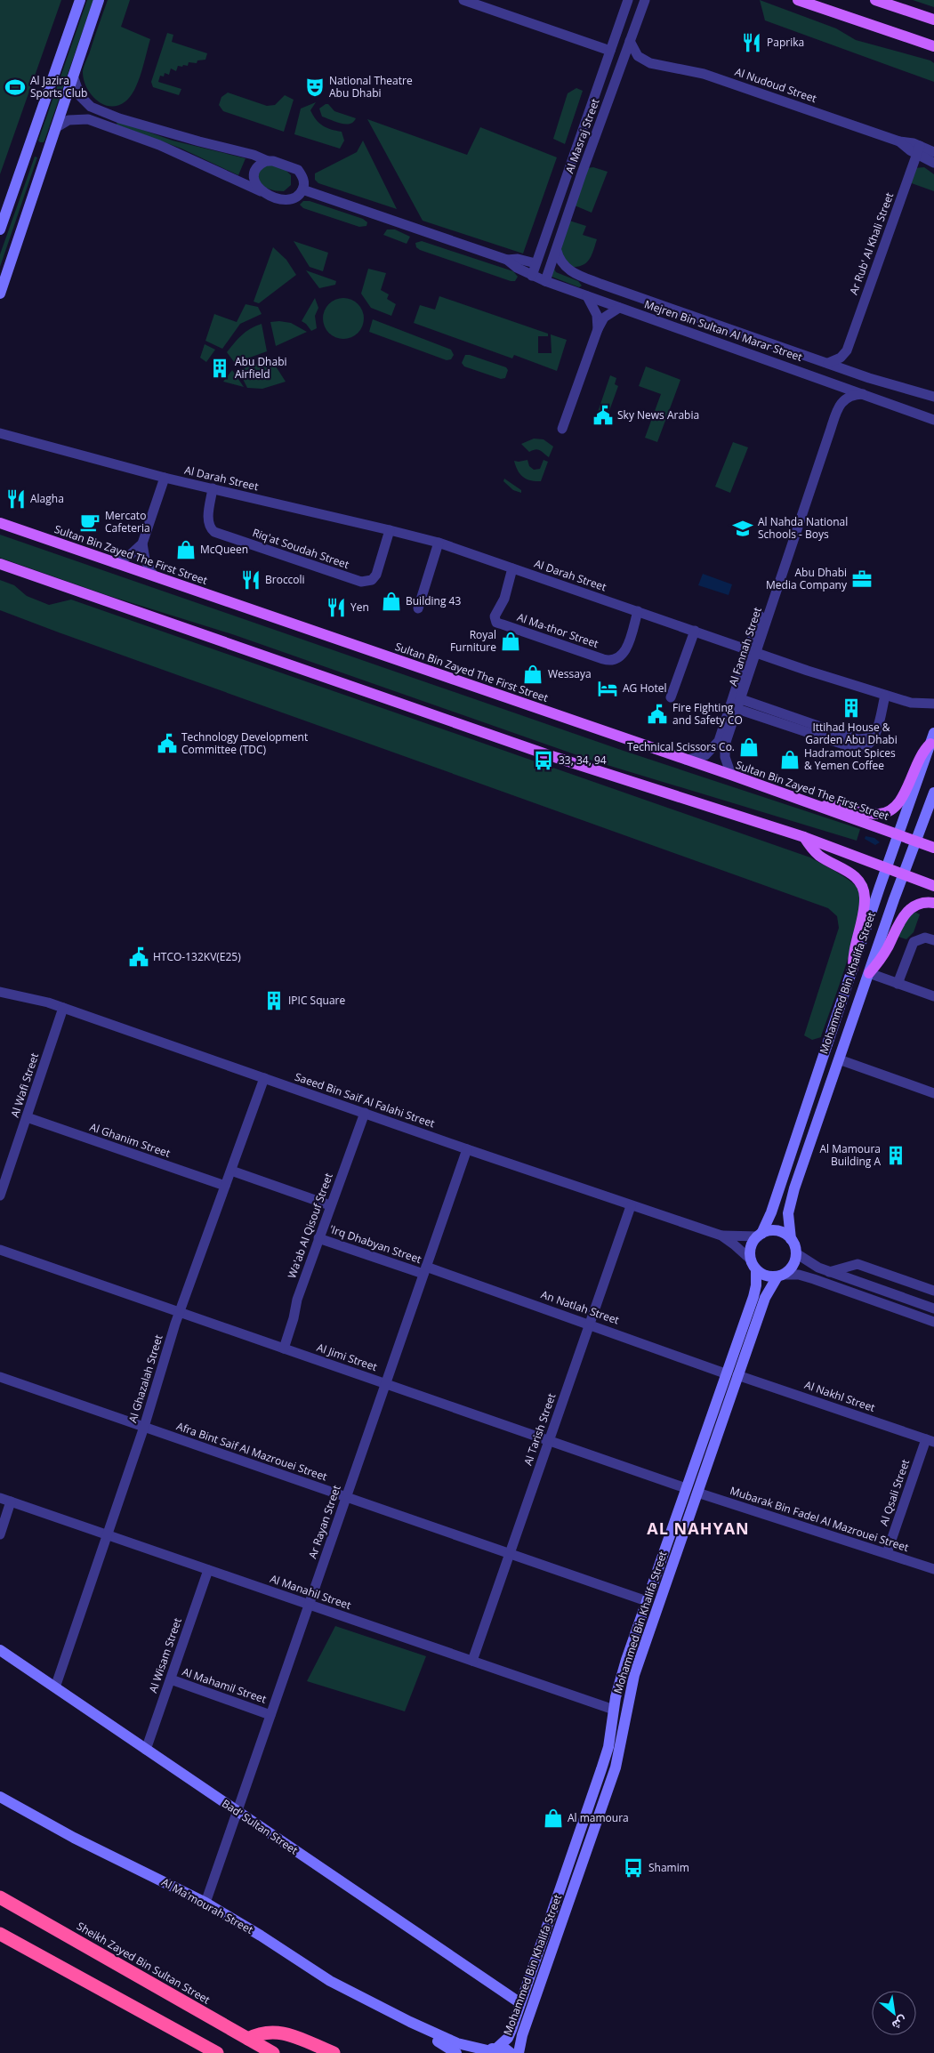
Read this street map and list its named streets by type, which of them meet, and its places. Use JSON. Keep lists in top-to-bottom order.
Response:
{
  "streets": {
    "highway": ["Sheikh Zayed Bin Sultan Street"],
    "main road": [
      "Sultan Bin Zayed The First Street",
      "Mohammed Bin Khalifa Street",
      "Bad' Sultan Street",
      "Al Ma'mourah Street"
    ],
    "street": [
      "Al Nudoud Street",
      "Al Masraj Street",
      "Ar Rub' Al Khali Street",
      "Mejren Bin Sultan Al Marar Street",
      "Al Darah Street",
      "Riq'at Soudah Street",
      "Al Ma-thor Street",
      "Al Fannah Street",
      "Al Wafi Street",
      "Saeed Bin Saif Al Falahi Street",
      "Al Ghanim Street",
      "Wa'ab Al Qisouf Street",
      "'Irq Dhabyan Street",
      "An Natlah Street",
      "Al Jimi Street",
      "Al Ghazalah Street",
      "Al Nakhl Street",
      "Al Tarish Street",
      "Afra Bint Saif Al Mazrouei Street",
      "Al Qsali Street",
      "Mubarak Bin Fadel Al Mazrouei Street",
      "Ar Rayan Street",
      "Al Manahil Street",
      "Al Wisam Street",
      "Al Mahamil Street"
    ]
  },
  "crossings": [
    ["Al Nudoud Street", "Al Masraj Street"],
    ["Al Nudoud Street", "Ar Rub' Al Khali Street"],
    ["Al Masraj Street", "Mejren Bin Sultan Al Marar Street"],
    ["Mejren Bin Sultan Al Marar Street", "Al Fannah Street"],
    ["Al Darah Street", "Riq'at Soudah Street"],
    ["Al Darah Street", "Al Ma-thor Street"],
    ["Al Darah Street", "Al Fannah Street"],
    ["Sultan Bin Zayed The First Street", "Al Fannah Street"],
    ["Sultan Bin Zayed The First Street", "Mohammed Bin Khalifa Street"],
    ["Mohammed Bin Khalifa Street", "Saeed Bin Saif Al Falahi Street"],
    ["Mohammed Bin Khalifa Street", "An Natlah Street"],
    ["Mohammed Bin Khalifa Street", "Al Jimi Street"],
    ["Mohammed Bin Khalifa Street", "Al Nakhl Street"],
    ["Mohammed Bin Khalifa Street", "Afra Bint Saif Al Mazrouei Street"],
    ["Mohammed Bin Khalifa Street", "Mubarak Bin Fadel Al Mazrouei Street"],
    ["Mohammed Bin Khalifa Street", "Al Manahil Street"],
    ["Mohammed Bin Khalifa Street", "Bad' Sultan Street"],
    ["Mohammed Bin Khalifa Street", "Al Ma'mourah Street"],
    ["Al Wafi Street", "Saeed Bin Saif Al Falahi Street"],
    ["Al Wafi Street", "Al Ghanim Street"],
    ["Saeed Bin Saif Al Falahi Street", "Wa'ab Al Qisouf Street"],
    ["Saeed Bin Saif Al Falahi Street", "Al Ghazalah Street"],
    ["Saeed Bin Saif Al Falahi Street", "Al Tarish Street"],
    ["Saeed Bin Saif Al Falahi Street", "Ar Rayan Street"],
    ["Al Ghanim Street", "Al Ghazalah Street"],
    ["Wa'ab Al Qisouf Street", "'Irq Dhabyan Street"],
    ["Wa'ab Al Qisouf Street", "Al Jimi Street"],
    ["'Irq Dhabyan Street", "An Natlah Street"],
    ["'Irq Dhabyan Street", "Ar Rayan Street"],
    ["An Natlah Street", "Al Tarish Street"],
    ["An Natlah Street", "Ar Rayan Street"],
    ["Al Jimi Street", "Al Ghazalah Street"],
    ["Al Jimi Street", "Al Tarish Street"],
    ["Al Jimi Street", "Ar Rayan Street"],
    ["Al Ghazalah Street", "Afra Bint Saif Al Mazrouei Street"],
    ["Al Ghazalah Street", "Al Manahil Street"],
    ["Al Ghazalah Street", "Bad' Sultan Street"],
    ["Al Nakhl Street", "Al Qsali Street"],
    ["Al Tarish Street", "Afra Bint Saif Al Mazrouei Street"],
    ["Al Tarish Street", "Al Manahil Street"],
    ["Afra Bint Saif Al Mazrouei Street", "Ar Rayan Street"],
    ["Al Qsali Street", "Mubarak Bin Fadel Al Mazrouei Street"],
    ["Ar Rayan Street", "Al Manahil Street"],
    ["Ar Rayan Street", "Al Mahamil Street"],
    ["Ar Rayan Street", "Bad' Sultan Street"],
    ["Ar Rayan Street", "Al Ma'mourah Street"],
    ["Al Manahil Street", "Al Wisam Street"],
    ["Al Wisam Street", "Al Mahamil Street"],
    ["Al Wisam Street", "Bad' Sultan Street"]
  ],
  "districts": ["AL NAHYAN"],
  "places": {
    "restaurant": [
      "Paprika",
      "Alagha",
      "Broccoli",
      "Yen"
    ],
    "sports": ["Al Jazira Sports Club"],
    "theatre": ["National Theatre Abu Dhabi"],
    "building": [
      "Abu Dhabi Airfield",
      "Ittihad House & Garden Abu Dhabi",
      "IPIC Square",
      "Al Mamoura Building A"
    ],
    "public building": [
      "Sky News Arabia",
      "Fire Fighting and Safety CO",
      "Technology Development Committee (TDC)",
      "HTCO-132KV(E25)"
    ],
    "cafe": ["Mercato Cafeteria"],
    "school or university": ["Al Nahda National Schools - Boys"],
    "shop": [
      "McQueen",
      "Building 43",
      "Royal Furniture",
      "Wessaya",
      "Technical Scissors Co.",
      "Hadramout Spices & Yemen Coffee",
      "Al mamoura"
    ],
    "office": ["Abu Dhabi Media Company"],
    "hotel": ["AG Hotel"],
    "bus stop": ["33, 34, 94", "Shamim"]
  },
  "north": "bottom right"
}
